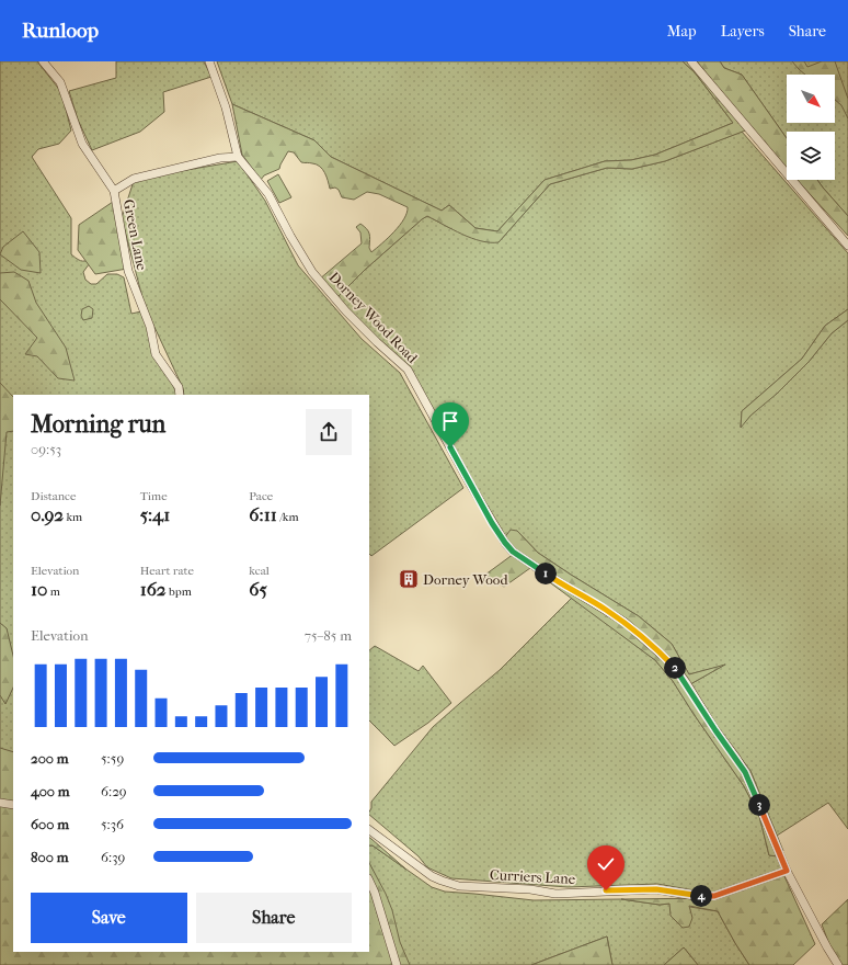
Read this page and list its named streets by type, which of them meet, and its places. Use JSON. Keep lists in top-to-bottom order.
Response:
{
  "streets": {
    "street": ["Green Lane", "Dorney Wood Road", "Curriers Lane"]
  },
  "crossings": [
    ["Dorney Wood Road", "Curriers Lane"]
  ],
  "places": {
    "building": ["Dorney Wood"]
  },
  "north": "bottom right",
  "page": {
    "header": "Runloop",
    "nav": ["Map", "Layers", "Share"],
    "heading": ["Morning run", "09:53"],
    "stats": [
      ["Distance", "0.92 km"],
      ["Time", "5:41"],
      ["Pace", "6:11 /km"],
      ["Elevation", "10 m"],
      ["Heart rate", "162 bpm"],
      ["kcal", "65"]
    ],
    "pins": [
      "1",
      "2",
      "3",
      "4"
    ],
    "chart": ["Elevation", "75–85 m"],
    "list": [
      {
        "name": "200 m",
        "note": "5:59"
      },
      {
        "name": "400 m",
        "note": "6:29"
      },
      {
        "name": "600 m",
        "note": "5:36"
      },
      {
        "name": "800 m",
        "note": "6:39"
      }
    ],
    "buttons": ["Save", "Share"]
  }
}
